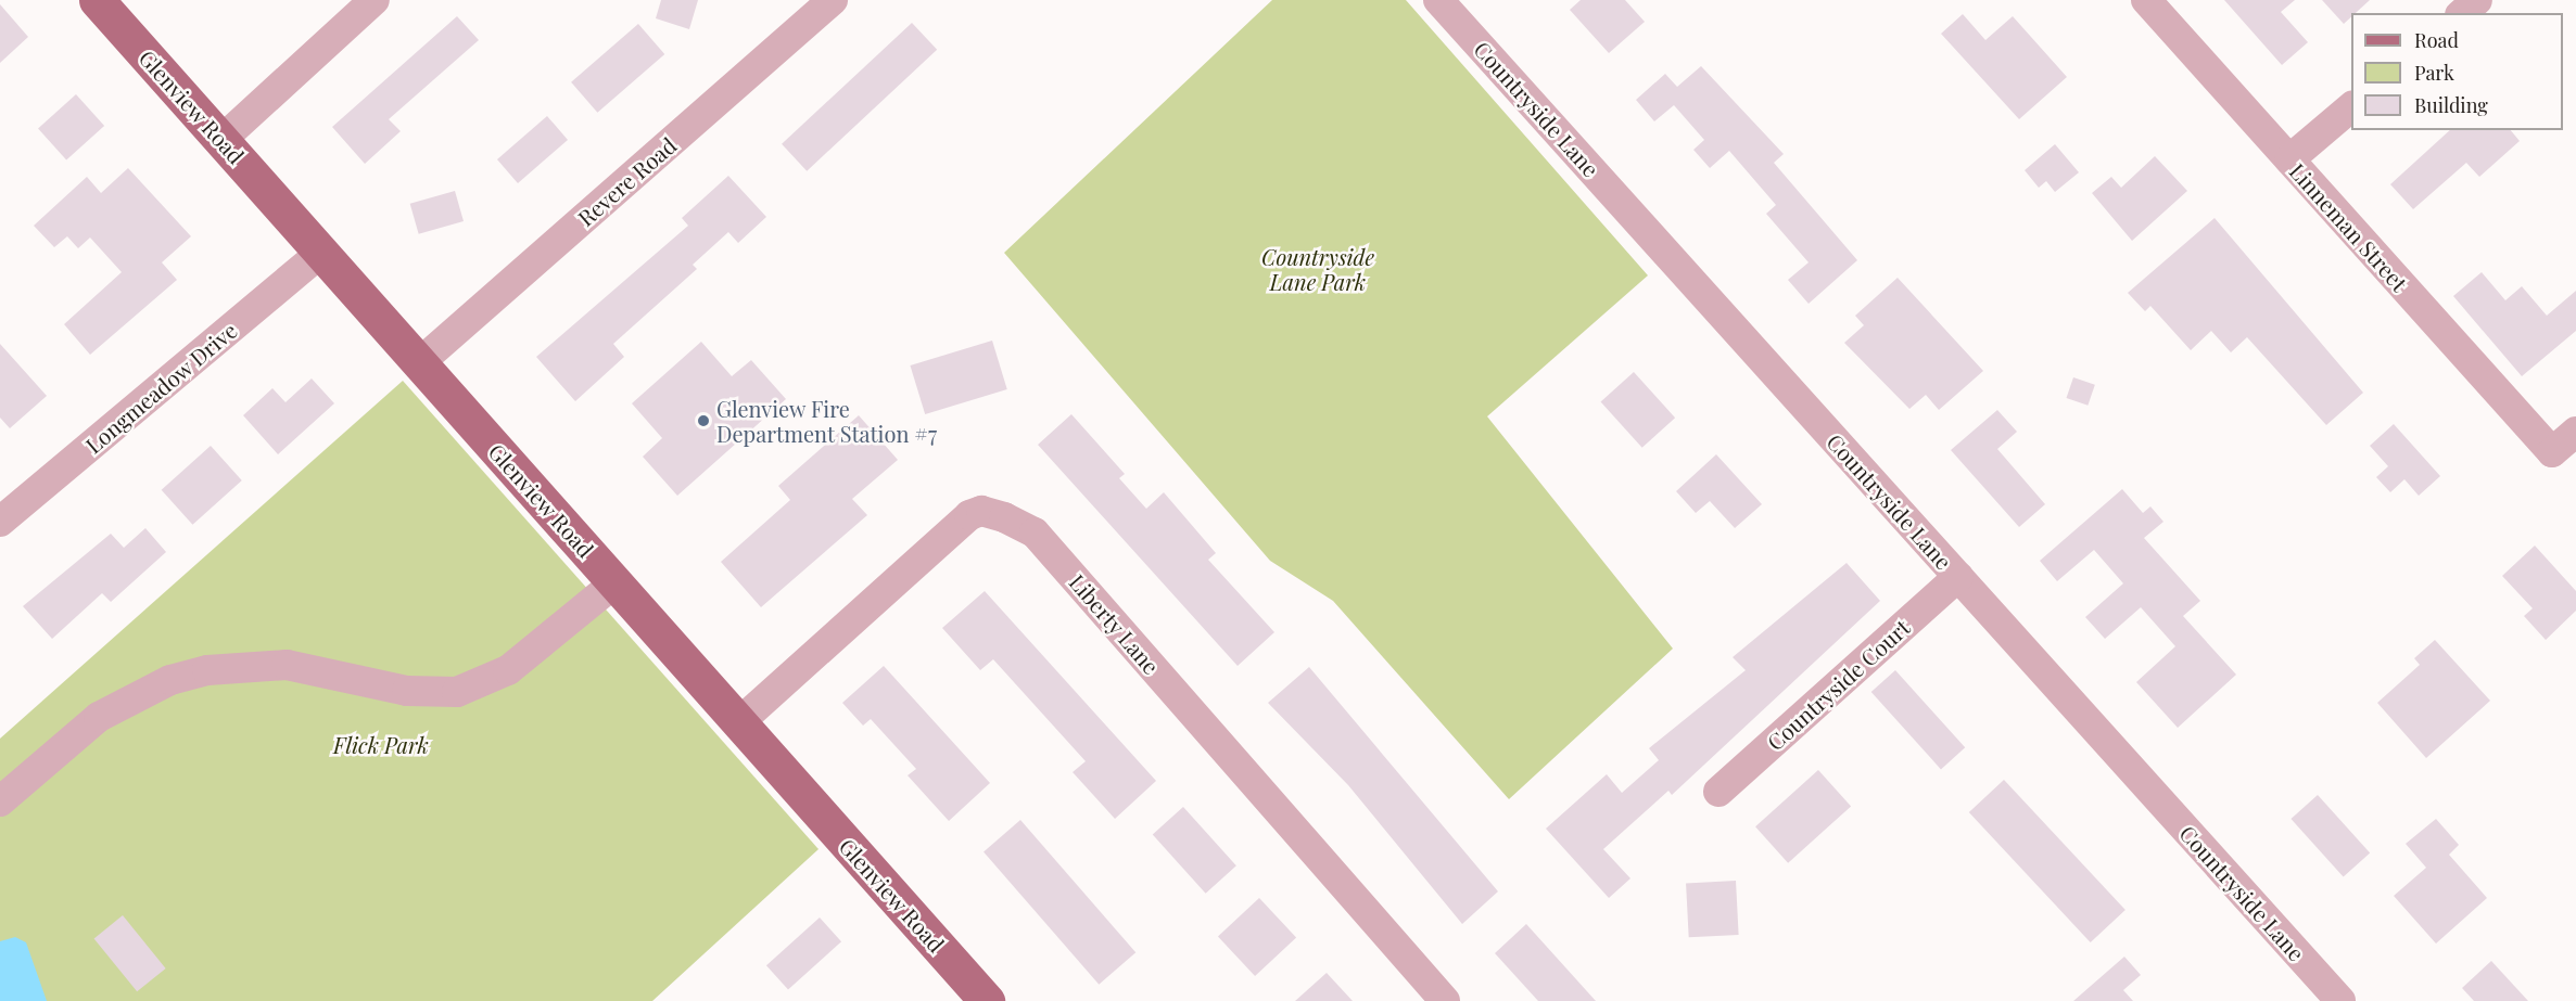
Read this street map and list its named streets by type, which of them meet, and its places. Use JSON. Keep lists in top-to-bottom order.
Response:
{
  "streets": {
    "main road": ["Glenview Road"],
    "street": [
      "Countryside Lane",
      "Revere Road",
      "Linneman Street",
      "Longmeadow Drive",
      "Liberty Lane",
      "Countryside Court"
    ]
  },
  "crossings": [
    ["Glenview Road", "Revere Road"],
    ["Glenview Road", "Longmeadow Drive"],
    ["Glenview Road", "Liberty Lane"],
    ["Countryside Lane", "Countryside Court"]
  ],
  "parks": ["Countryside Lane Park", "Flick Park"],
  "places": ["Glenview Fire Department Station #7"],
  "legend": ["Road", "Park", "Building"]
}
